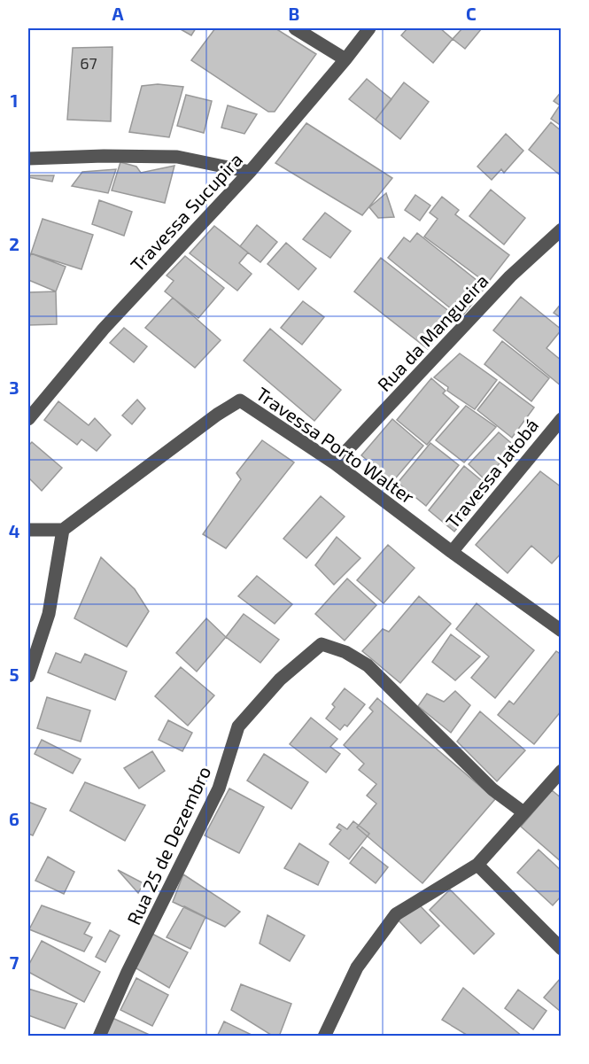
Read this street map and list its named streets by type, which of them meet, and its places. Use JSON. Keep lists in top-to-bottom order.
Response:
{
  "streets": {
    "street": [
      "Travessa Sucupira",
      "Rua da Mangueira",
      "Travessa Porto Walter",
      "Travessa Jatobá",
      "Rua 25 de Dezembro"
    ]
  },
  "crossings": [
    ["Rua da Mangueira", "Travessa Porto Walter"],
    ["Travessa Porto Walter", "Travessa Jatobá"]
  ],
  "house_numbers": ["67"],
  "grid": {
    "columns": ["A", "B", "C"],
    "rows": [
      "1",
      "2",
      "3",
      "4",
      "5",
      "6",
      "7"
    ]
  }
}
